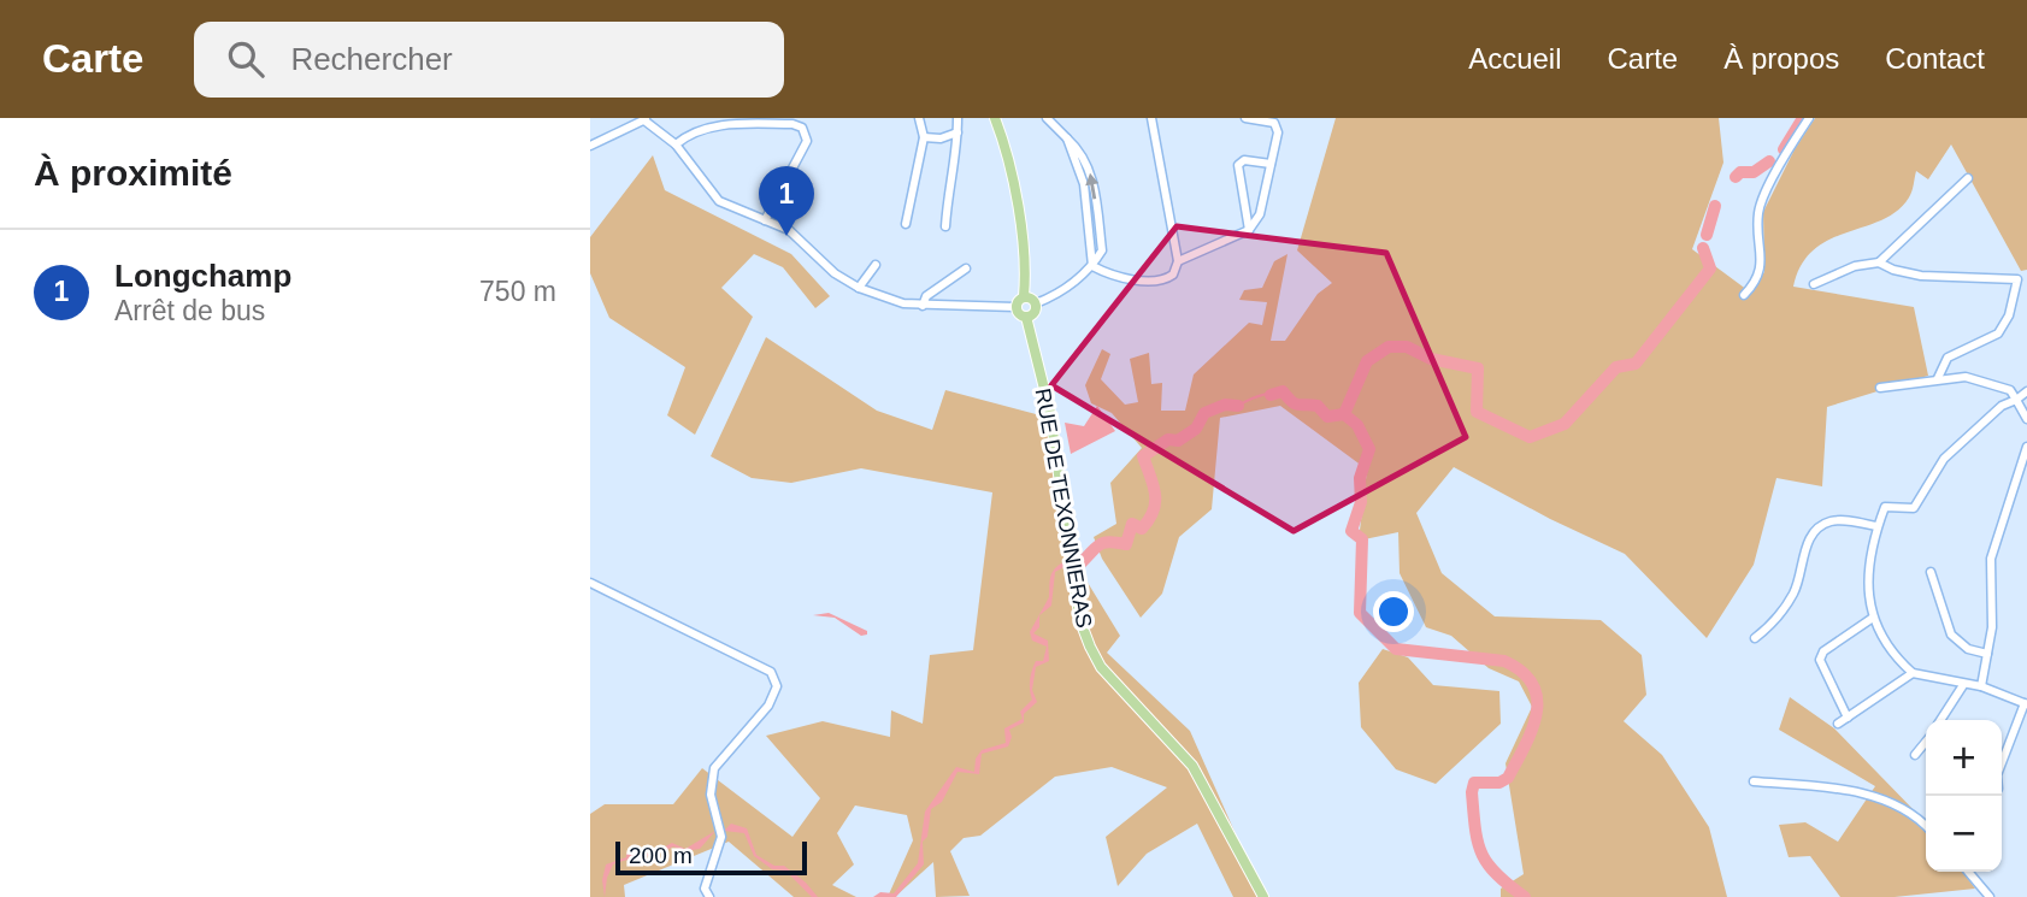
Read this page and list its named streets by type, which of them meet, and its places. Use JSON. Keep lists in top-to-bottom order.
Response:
{
  "streets": {
    "main road": ["RUE DE TEXONNIERAS"]
  },
  "scale_bar": "200 m",
  "page": {
    "header": "Carte",
    "search": "Rechercher",
    "nav": [
      "Accueil",
      "Carte",
      "À propos",
      "Contact"
    ],
    "heading": "À proximité",
    "pins": "1",
    "list": [
      {
        "mark": "1",
        "name": "Longchamp",
        "note": "Arrêt de bus",
        "value": "750 m"
      }
    ],
    "map_buttons": ["+", "−"],
    "scale": "200 m"
  }
}
